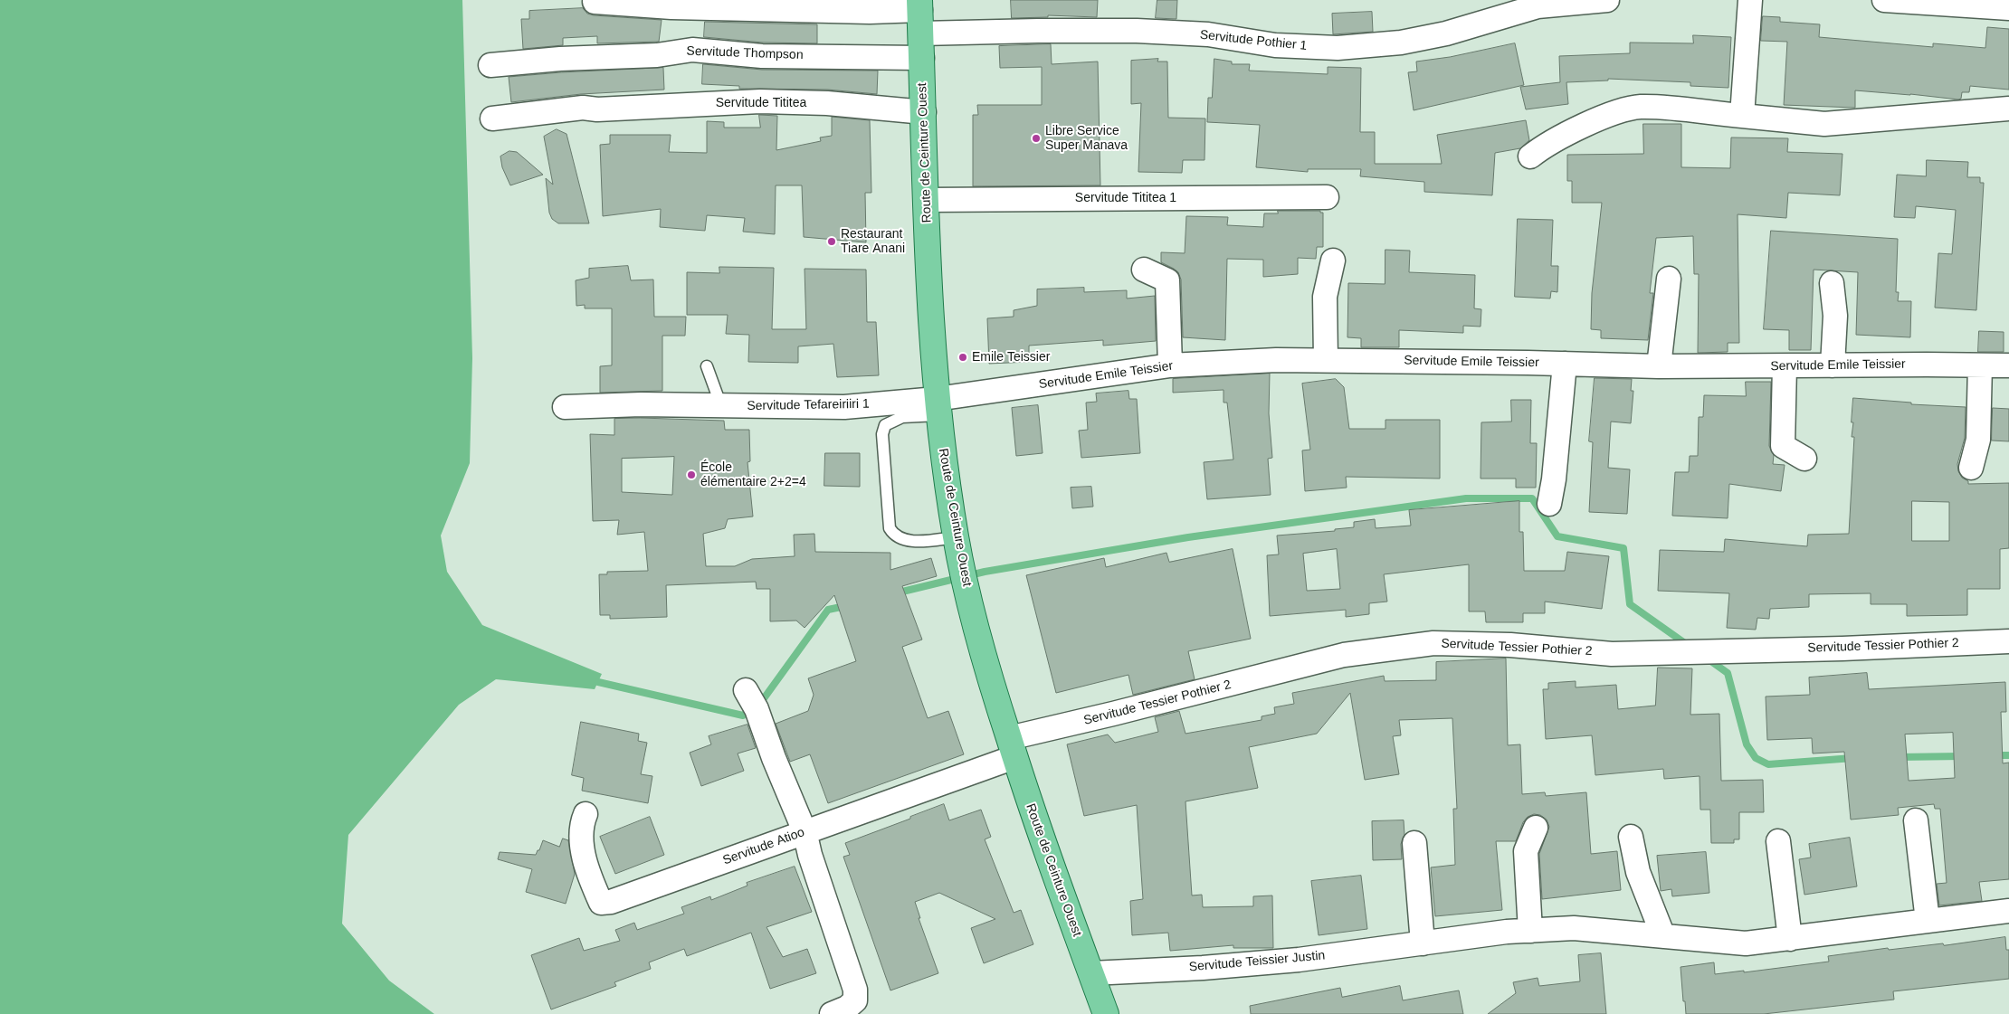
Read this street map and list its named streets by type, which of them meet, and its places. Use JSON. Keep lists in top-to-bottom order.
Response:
{
  "streets": {
    "main road": ["Route de Ceinture Ouest"],
    "street": [
      "Servitude Pothier 1",
      "Servitude Thompson",
      "Servitude Tititea",
      "Servitude Tititea 1",
      "Servitude Emile Teissier",
      "Servitude Tefareiriiri 1",
      "Servitude Tessier Pothier 2",
      "Servitude Atioo",
      "Servitude Teissier Justin"
    ]
  },
  "crossings": [
    ["Servitude Pothier 1", "Route de Ceinture Ouest"],
    ["Servitude Thompson", "Route de Ceinture Ouest"],
    ["Servitude Tititea", "Route de Ceinture Ouest"],
    ["Route de Ceinture Ouest", "Servitude Tititea 1"],
    ["Route de Ceinture Ouest", "Servitude Emile Teissier"],
    ["Route de Ceinture Ouest", "Servitude Tefareiriiri 1"],
    ["Route de Ceinture Ouest", "Servitude Tessier Pothier 2"],
    ["Route de Ceinture Ouest", "Servitude Atioo"],
    ["Route de Ceinture Ouest", "Servitude Teissier Justin"],
    ["Servitude Emile Teissier", "Servitude Tefareiriiri 1"],
    ["Servitude Tessier Pothier 2", "Servitude Atioo"]
  ],
  "places": [
    "Libre Service Super Manava",
    "Restaurant Tiare Anani",
    "Emile Teissier",
    "École élémentaire 2+2=4"
  ]
}
